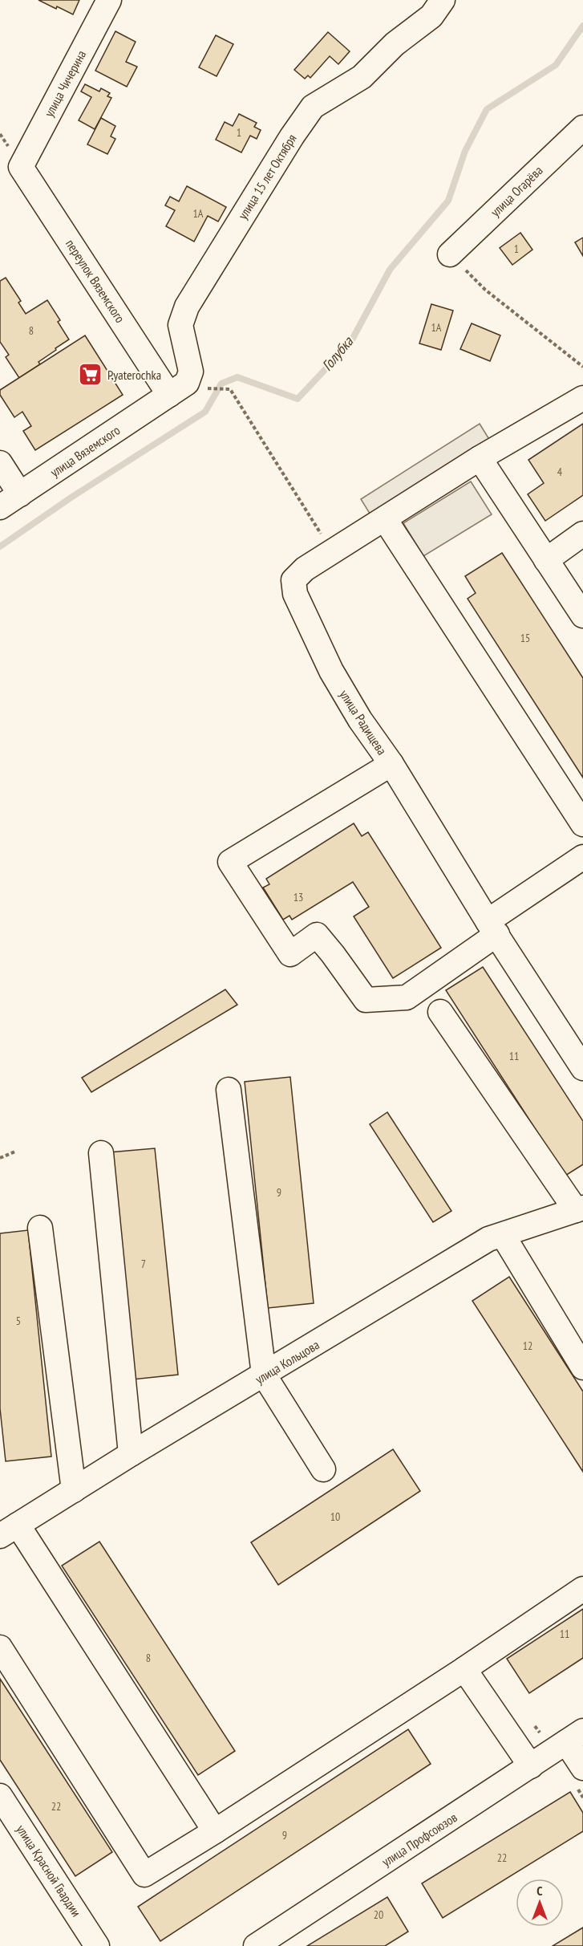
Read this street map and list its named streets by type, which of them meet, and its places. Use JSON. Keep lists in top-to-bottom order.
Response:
{
  "streets": {
    "street": [
      "улица Чичерина",
      "улица 15 лет Октября",
      "улица Огарёва",
      "переулок Вяземского",
      "улица Вяземского",
      "улица Радищева",
      "улица Кольцова",
      "улица Профсоюзов",
      "улица Красной Гвардии"
    ]
  },
  "crossings": [
    ["улица Чичерина", "переулок Вяземского"],
    ["улица 15 лет Октября", "переулок Вяземского"],
    ["улица 15 лет Октября", "улица Вяземского"],
    ["переулок Вяземского", "улица Вяземского"]
  ],
  "water": ["Голубка"],
  "places": {
    "supermarket": ["Pyaterochka"]
  },
  "house_numbers": [
    "1",
    "1А",
    "1",
    "1А",
    "8",
    "4",
    "15",
    "13",
    "11",
    "9",
    "7",
    "5",
    "12",
    "10",
    "11",
    "8",
    "22",
    "9",
    "22",
    "20"
  ],
  "north": "top"
}
